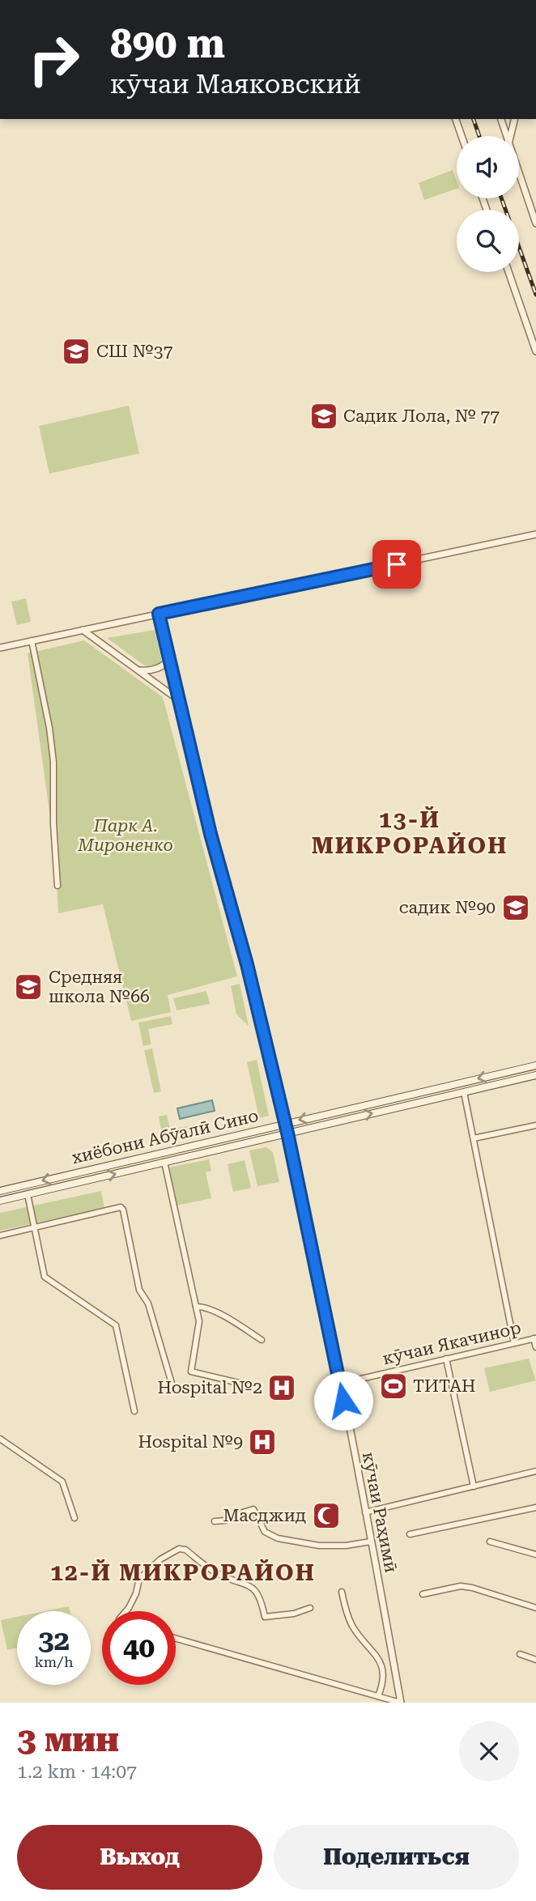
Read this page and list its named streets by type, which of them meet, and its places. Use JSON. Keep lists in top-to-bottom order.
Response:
{
  "streets": {
    "main road": ["хиёбони Абӯалӣ Сино"],
    "street": ["кӯчаи Якачинор", "кӯчаи Раҳимӣ"]
  },
  "crossings": [
    ["хиёбони Абӯалӣ Сино", "кӯчаи Раҳимӣ"],
    ["кӯчаи Якачинор", "кӯчаи Раҳимӣ"]
  ],
  "districts": ["13-Й МИКРОРАЙОН", "12-Й МИКРОРАЙОН"],
  "parks": ["Парк А. Мироненко"],
  "places": {
    "school or university": [
      "СШ №37",
      "Садик Лола, № 77",
      "садик №90",
      "Средняя школа №66"
    ],
    "sports": ["ТИТАН"],
    "hospital": ["Hospital №2", "Hospital №9"],
    "mosque": ["Масджид"]
  },
  "page": {
    "turn": ["890 m", "кӯчаи Маяковский"],
    "speed": "32 km/h",
    "limit": "40",
    "heading": ["3 мин", "1.2 km · 14:07"],
    "buttons": ["Выход", "Поделиться"]
  }
}
